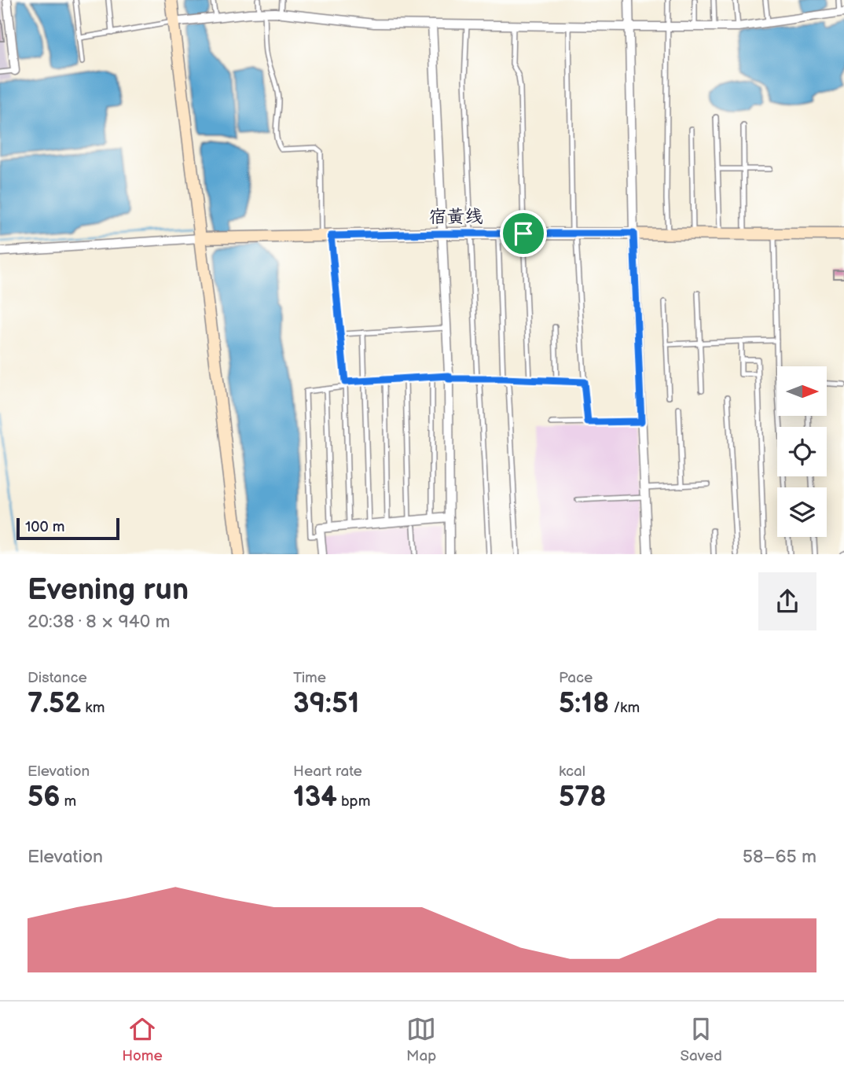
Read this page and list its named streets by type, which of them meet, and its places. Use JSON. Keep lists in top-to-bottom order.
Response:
{
  "streets": {
    "main road": ["宿黄线"]
  },
  "scale_bar": "100 m",
  "north": "right",
  "page": {
    "scale": "100 m",
    "heading": ["Evening run", "20:38 · 8 × 940 m"],
    "stats": [
      ["Distance", "7.52 km"],
      ["Time", "39:51"],
      ["Pace", "5:18 /km"],
      ["Elevation", "56 m"],
      ["Heart rate", "134 bpm"],
      ["kcal", "578"]
    ],
    "chart": ["Elevation", "58–65 m"],
    "tabs": ["Home", "Map", "Saved"]
  }
}
